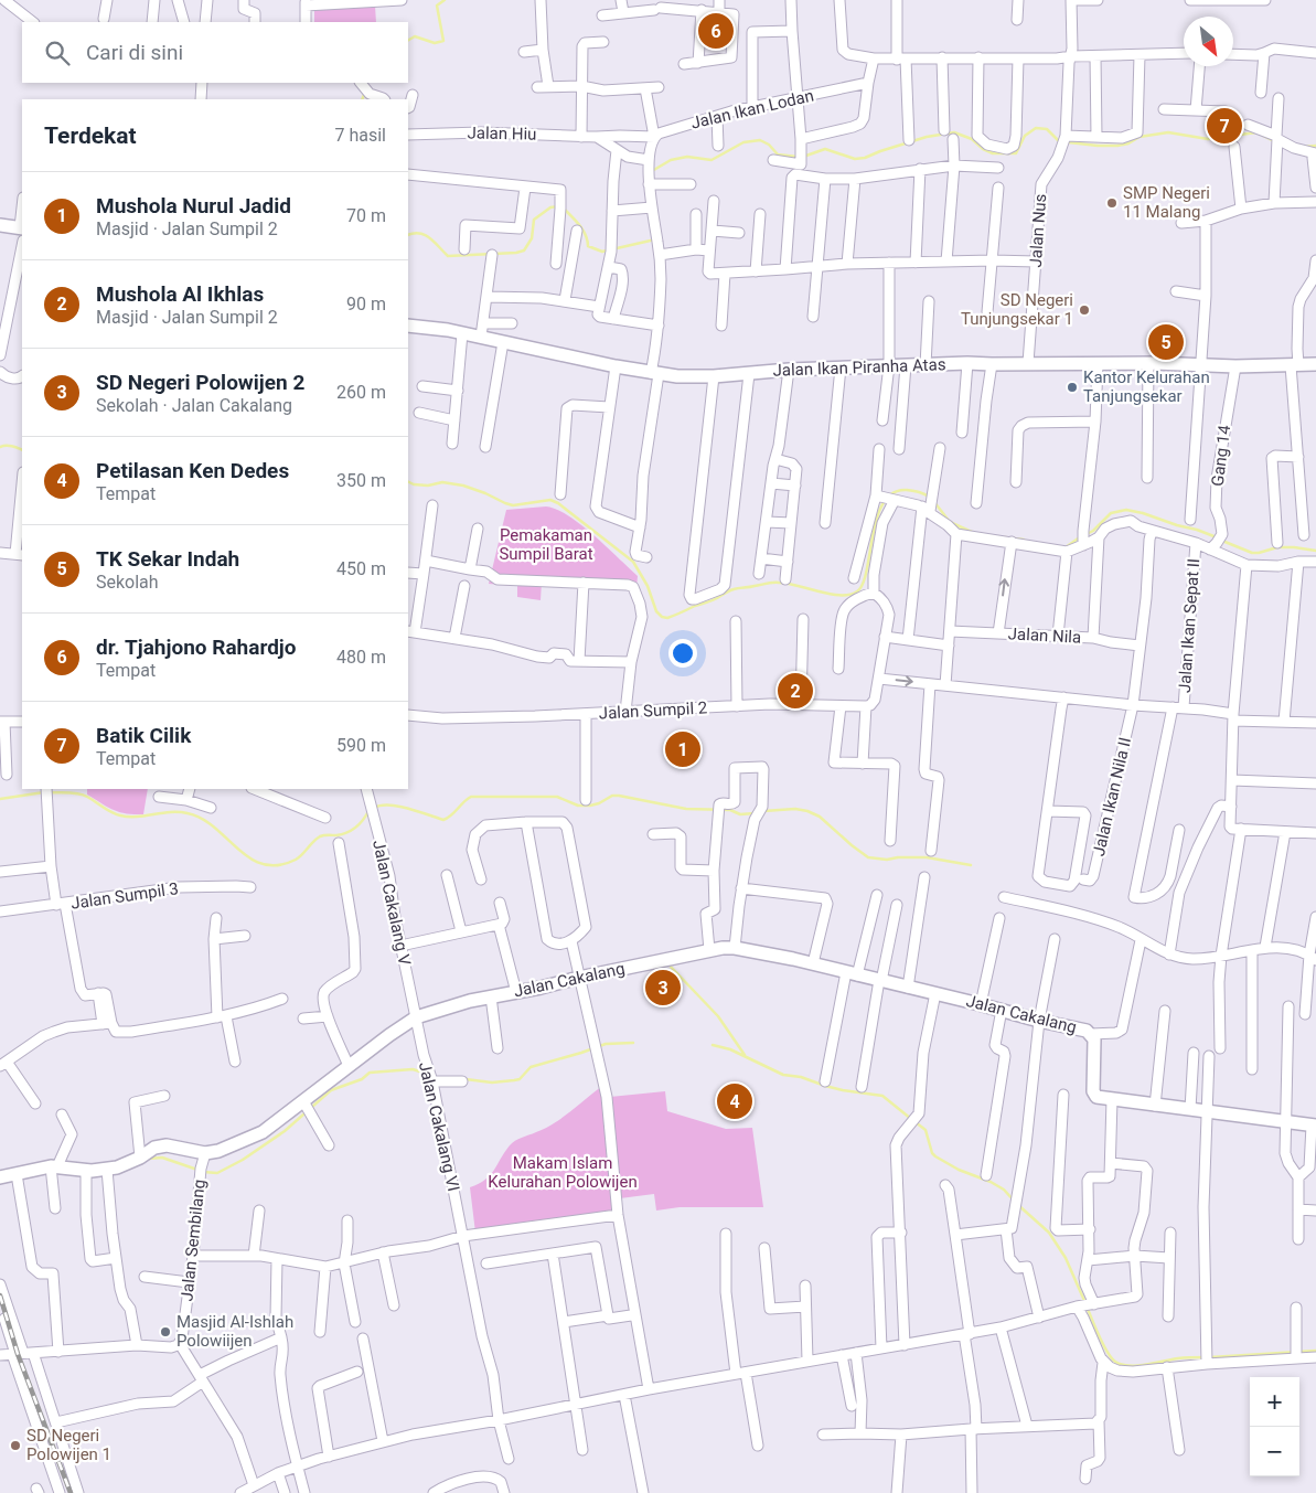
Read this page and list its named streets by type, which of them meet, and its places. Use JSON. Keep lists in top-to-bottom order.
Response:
{
  "streets": {
    "street": [
      "Jalan Ikan Lodan",
      "Jalan Hiu",
      "Jalan Nus",
      "Jalan Ikan Piranha Atas",
      "Gang 14",
      "Jalan Ikan Sepat II",
      "Jalan Nila",
      "Jalan Sumpil 2",
      "Jalan Ikan Nila II",
      "Jalan Sumpil 3",
      "Jalan Cakalang V",
      "Jalan Cakalang",
      "Jalan Cakalang VI",
      "Jalan Sembilang"
    ]
  },
  "crossings": [
    ["Jalan Ikan Lodan", "Jalan Hiu"],
    ["Jalan Nus", "Jalan Ikan Piranha Atas"],
    ["Jalan Ikan Piranha Atas", "Gang 14"],
    ["Jalan Cakalang V", "Jalan Cakalang"],
    ["Jalan Cakalang V", "Jalan Cakalang VI"],
    ["Jalan Cakalang", "Jalan Cakalang VI"],
    ["Jalan Cakalang", "Jalan Sembilang"]
  ],
  "parks": ["Pemakaman Sumpil Barat", "Makam Islam Kelurahan Polowijen"],
  "places": [
    "SMP Negeri 11 Malang",
    "SD Negeri Tunjungsekar 1",
    "Kantor Kelurahan Tanjungsekar",
    "Masjid Al-Ishlah Polowiijen",
    "SD Negeri Polowijen 1"
  ],
  "north": "bottom right",
  "page": {
    "pins": [
      "6",
      "7",
      "5",
      "2",
      "1",
      "3",
      "4"
    ],
    "search": "Cari di sini",
    "heading": ["Terdekat", "7 hasil"],
    "list": [
      {
        "mark": "1",
        "name": "Mushola Nurul Jadid",
        "note": "Masjid · Jalan Sumpil 2",
        "value": "70 m"
      },
      {
        "mark": "2",
        "name": "Mushola Al Ikhlas",
        "note": "Masjid · Jalan Sumpil 2",
        "value": "90 m"
      },
      {
        "mark": "3",
        "name": "SD Negeri Polowijen 2",
        "note": "Sekolah · Jalan Cakalang",
        "value": "260 m"
      },
      {
        "mark": "4",
        "name": "Petilasan Ken Dedes",
        "note": "Tempat",
        "value": "350 m"
      },
      {
        "mark": "5",
        "name": "TK Sekar Indah",
        "note": "Sekolah",
        "value": "450 m"
      },
      {
        "mark": "6",
        "name": "dr. Tjahjono Rahardjo",
        "note": "Tempat",
        "value": "480 m"
      },
      {
        "mark": "7",
        "name": "Batik Cilik",
        "note": "Tempat",
        "value": "590 m"
      }
    ],
    "map_buttons": ["+", "−"]
  }
}
